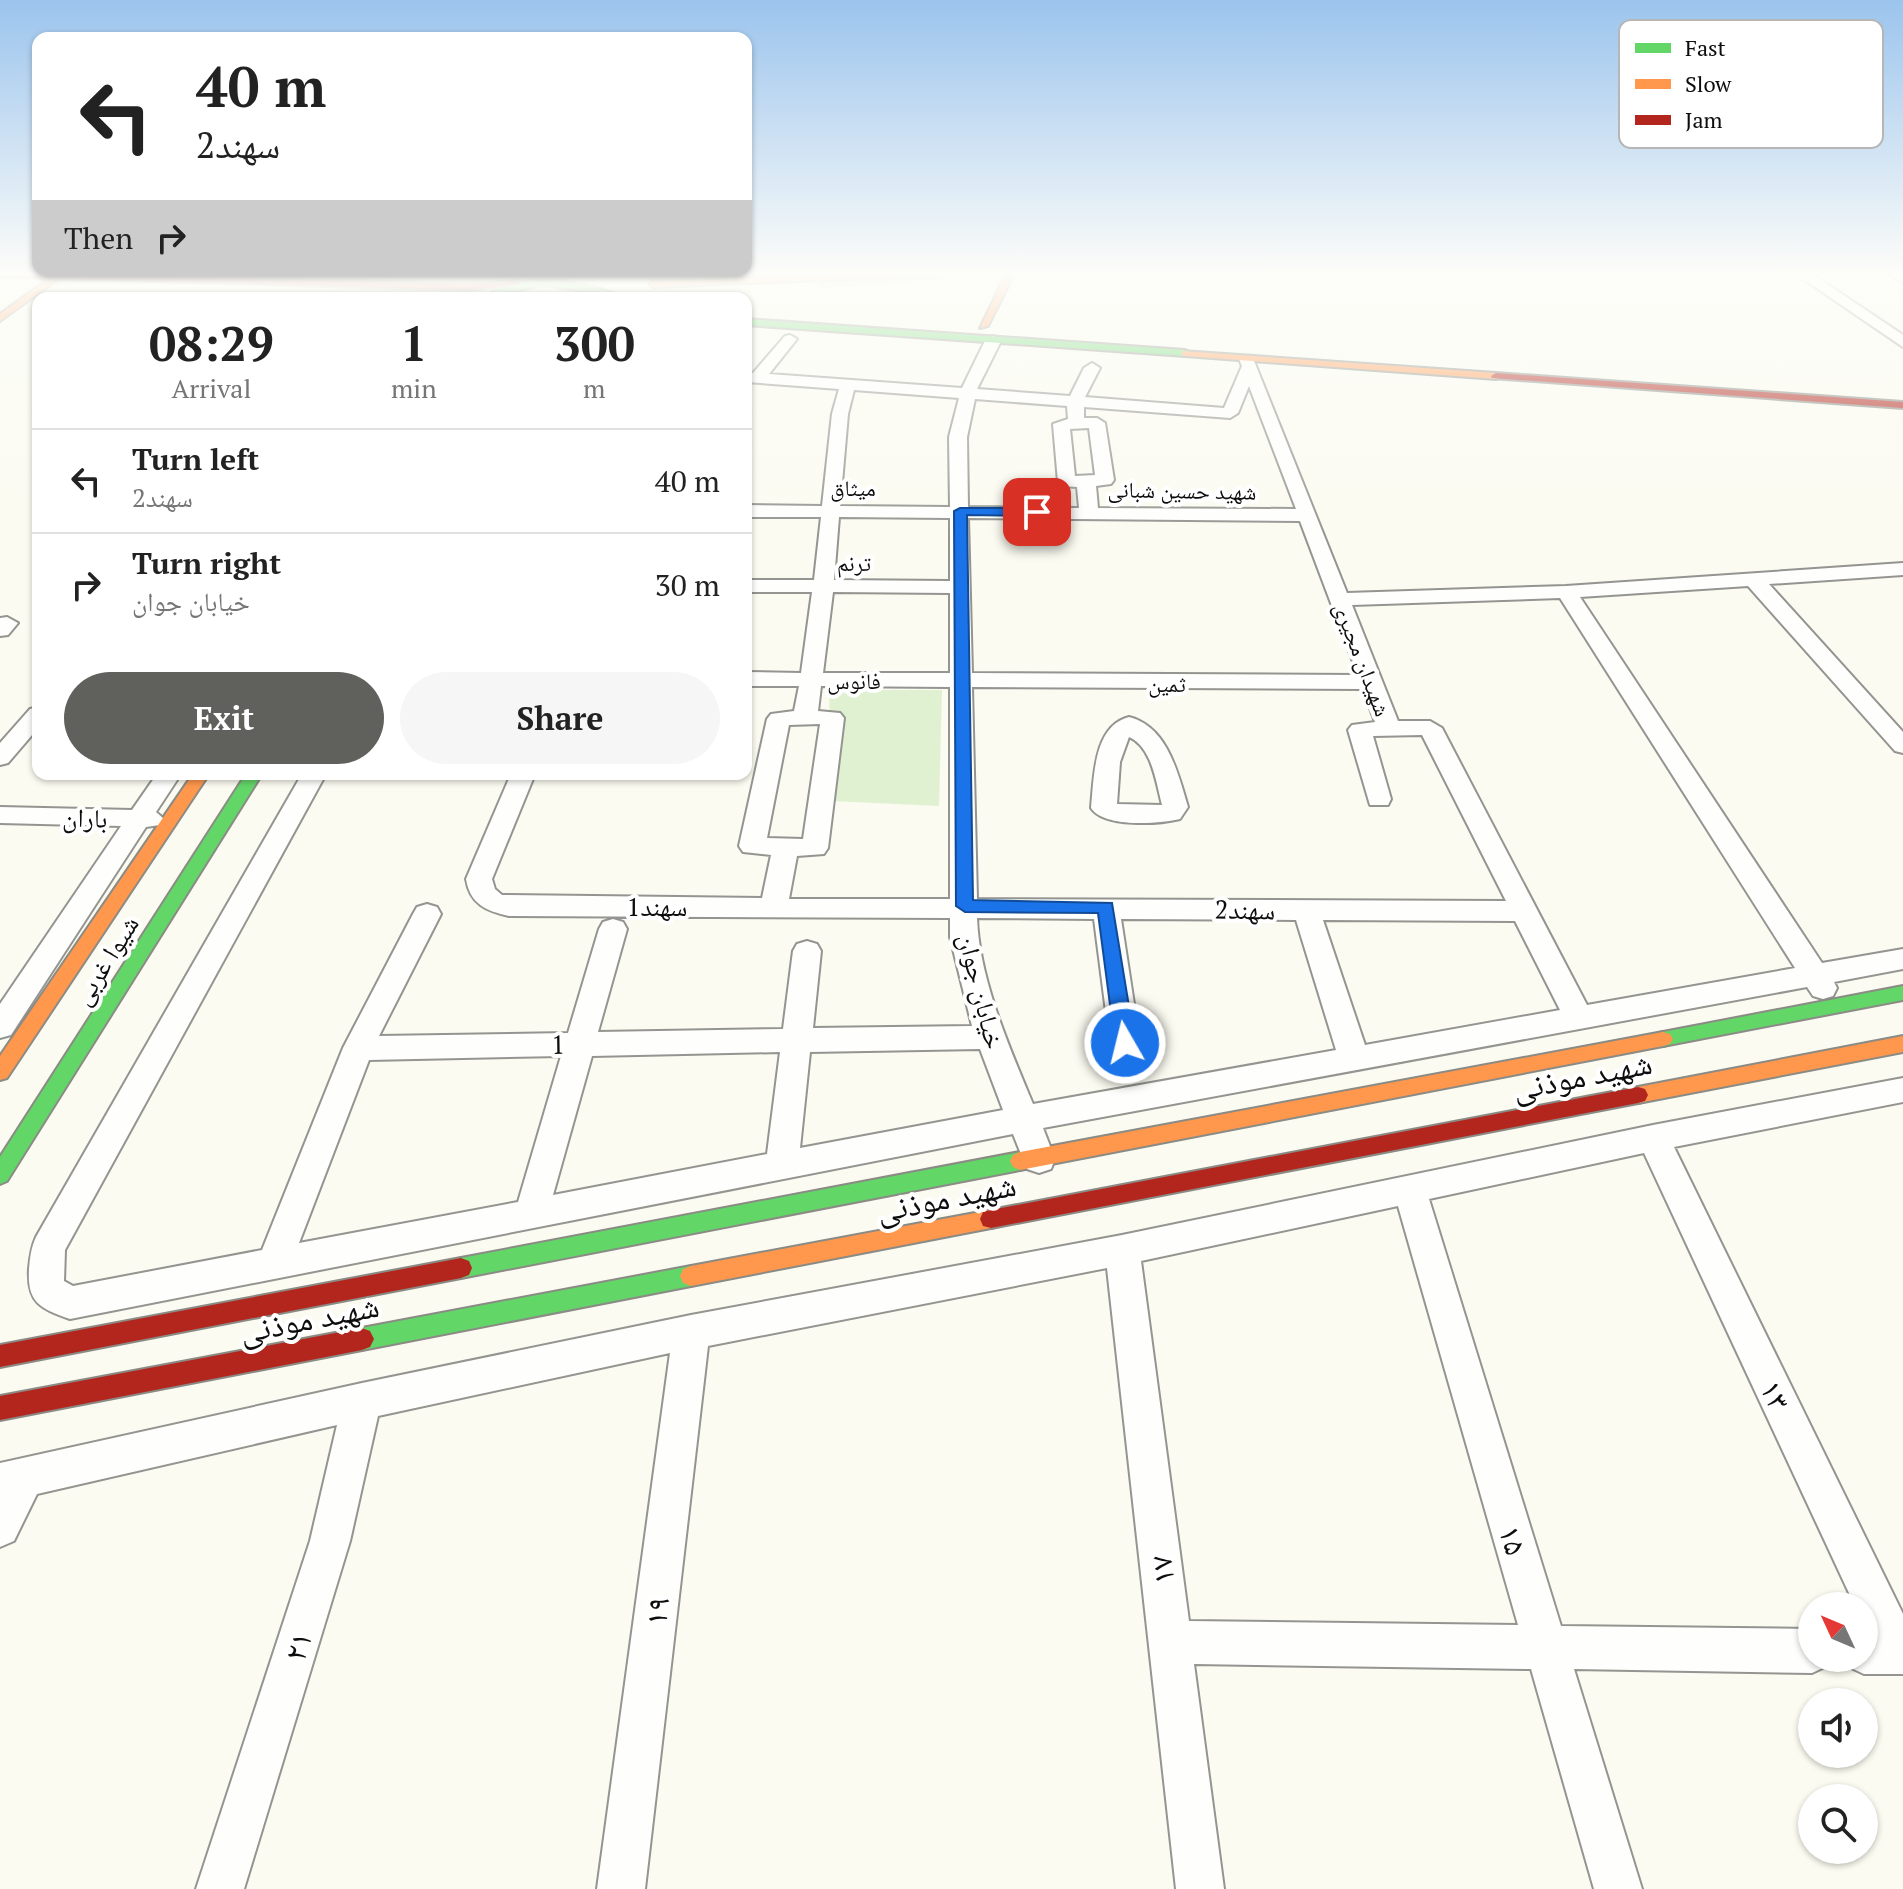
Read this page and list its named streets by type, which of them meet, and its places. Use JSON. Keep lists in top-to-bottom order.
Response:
{
  "streets": {
    "main road": ["شیوا غربی", "شهید موذنی"],
    "street": [
      "میثاق",
      "شهید حسین شبانی",
      "ترنم",
      "شهیدان مجیری",
      "فانوس",
      "ثمین",
      "باران",
      "1سهند",
      "2سهند",
      "خیابان جوان",
      "1",
      "۱۳",
      "۱۵",
      "۱۷",
      "۱۹",
      "۲۱"
    ]
  },
  "crossings": [
    ["میثاق", "شهید حسین شبانی"],
    ["میثاق", "خیابان جوان"],
    ["شهید حسین شبانی", "شهیدان مجیری"],
    ["شهید حسین شبانی", "خیابان جوان"],
    ["ترنم", "خیابان جوان"],
    ["شهیدان مجیری", "ثمین"],
    ["شهیدان مجیری", "2سهند"],
    ["فانوس", "ثمین"],
    ["فانوس", "خیابان جوان"],
    ["ثمین", "خیابان جوان"],
    ["باران", "شیوا غربی"],
    ["1سهند", "2سهند"],
    ["1سهند", "خیابان جوان"],
    ["2سهند", "خیابان جوان"],
    ["خیابان جوان", "1"],
    ["خیابان جوان", "شهید موذنی"]
  ],
  "legend": ["Fast", "Slow", "Jam"],
  "north": "top left",
  "page": {
    "turn": ["40 m", "2سهند"],
    "then": "Then",
    "eta": [
      "08:29",
      "Arrival",
      "1",
      "min",
      "300",
      "m"
    ],
    "list": [
      {
        "name": "Turn left",
        "note": "2سهند",
        "value": "40 m"
      },
      {
        "name": "Turn right",
        "note": "خیابان جوان",
        "value": "30 m"
      }
    ],
    "buttons": ["Exit", "Share"]
  }
}
